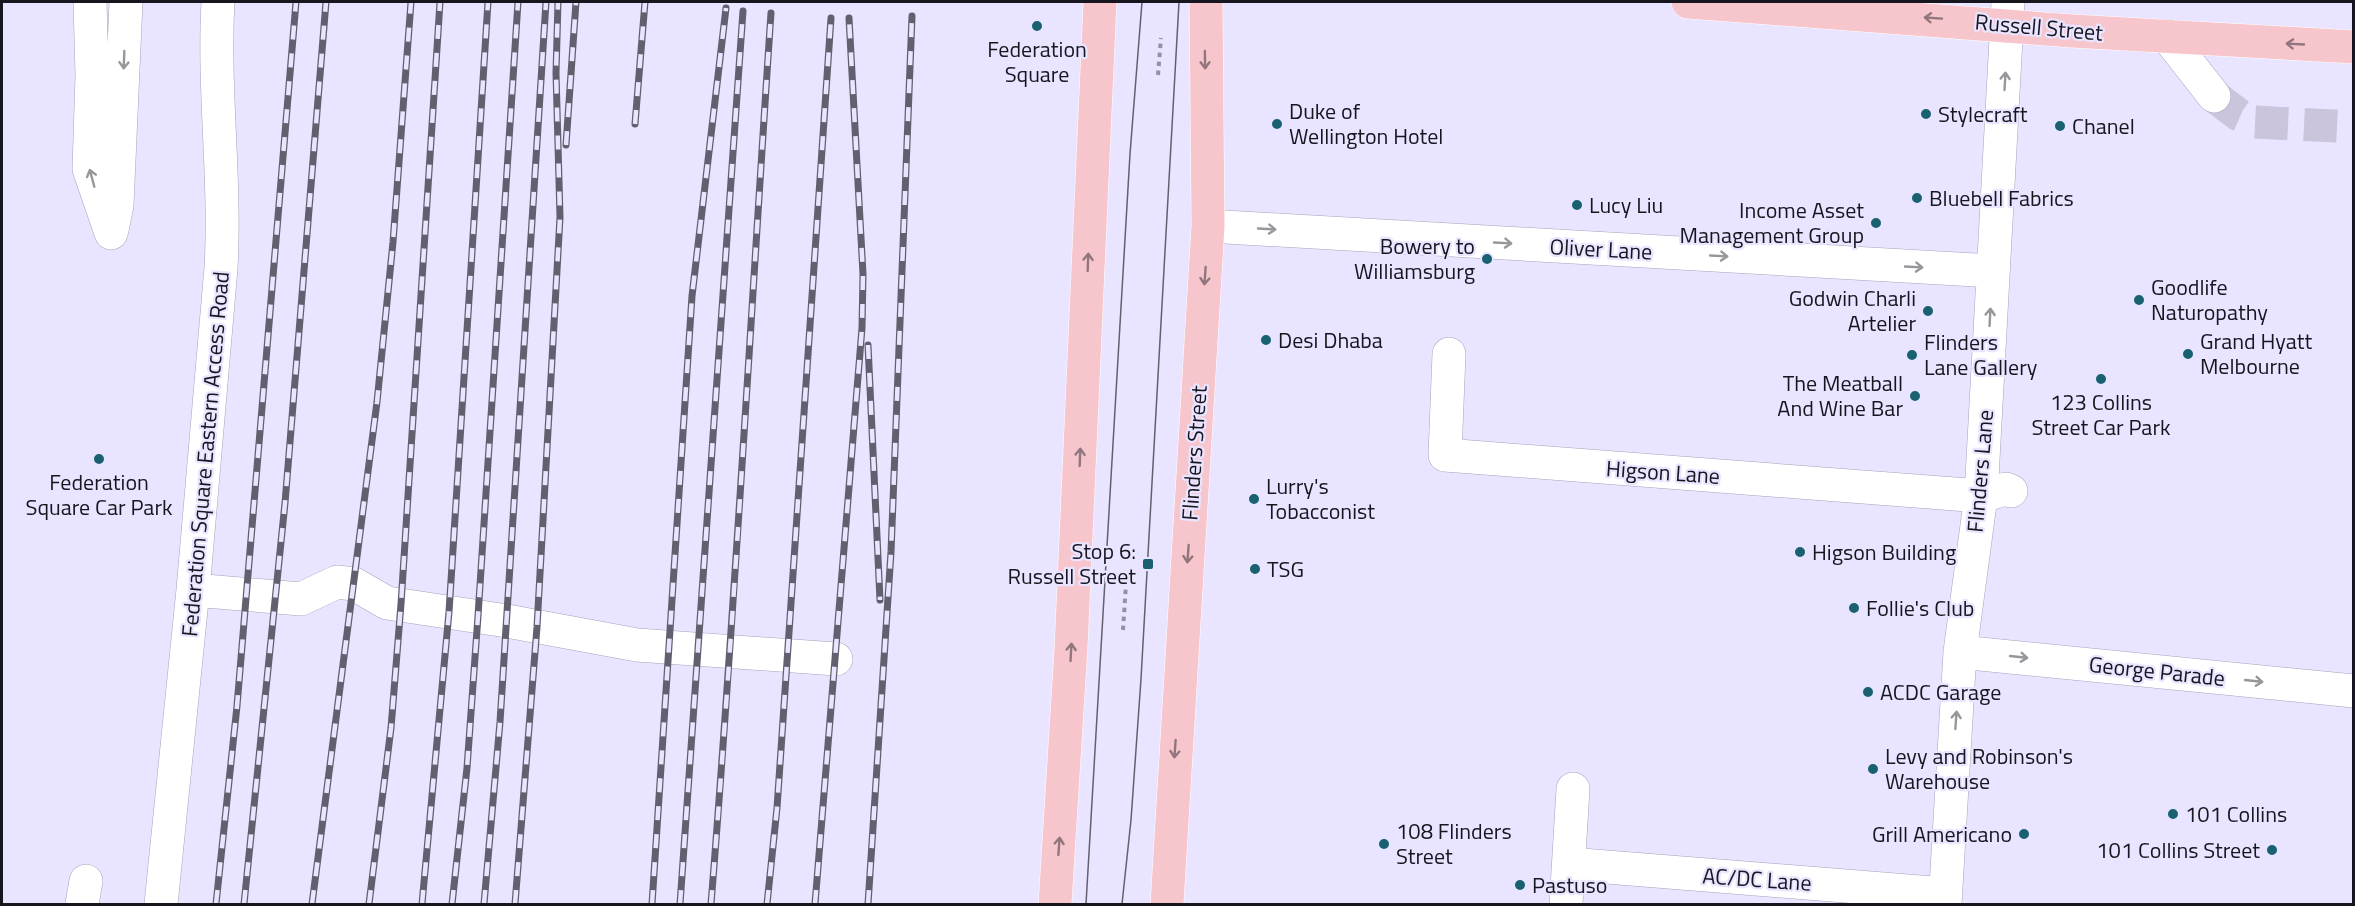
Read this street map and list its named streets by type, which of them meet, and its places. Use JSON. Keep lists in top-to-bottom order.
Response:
{
  "streets": {
    "main road": ["Russell Street", "Flinders Street"],
    "street": [
      "Oliver Lane",
      "Federation Square Eastern Access Road",
      "Flinders Lane",
      "Higson Lane",
      "George Parade",
      "AC/DC Lane"
    ]
  },
  "crossings": [
    ["Russell Street", "Flinders Lane"],
    ["Oliver Lane", "Flinders Street"],
    ["Oliver Lane", "Flinders Lane"],
    ["Flinders Lane", "Higson Lane"],
    ["Flinders Lane", "George Parade"],
    ["Flinders Lane", "AC/DC Lane"]
  ],
  "one_way": [
    "Russell Street",
    "Oliver Lane",
    "Flinders Lane",
    "George Parade"
  ],
  "places": {
    "other": [
      "Federation Square",
      "Stylecraft",
      "Duke of Wellington Hotel",
      "Chanel",
      "Bluebell Fabrics",
      "Lucy Liu",
      "Income Asset Management Group",
      "Bowery to Williamsburg",
      "Goodlife Naturopathy",
      "Godwin Charli Artelier",
      "Desi Dhaba",
      "Grand Hyatt Melbourne",
      "Flinders Lane Gallery",
      "123 Collins Street Car Park",
      "The Meatball And Wine Bar",
      "Federation Square Car Park",
      "Lurry's Tobacconist",
      "Higson Building",
      "TSG",
      "Follie's Club",
      "ACDC Garage",
      "Levy and Robinson's Warehouse",
      "101 Collins",
      "Grill Americano",
      "108 Flinders Street",
      "101 Collins Street",
      "Pastuso"
    ],
    "transit": ["Stop 6: Russell Street"]
  }
}
